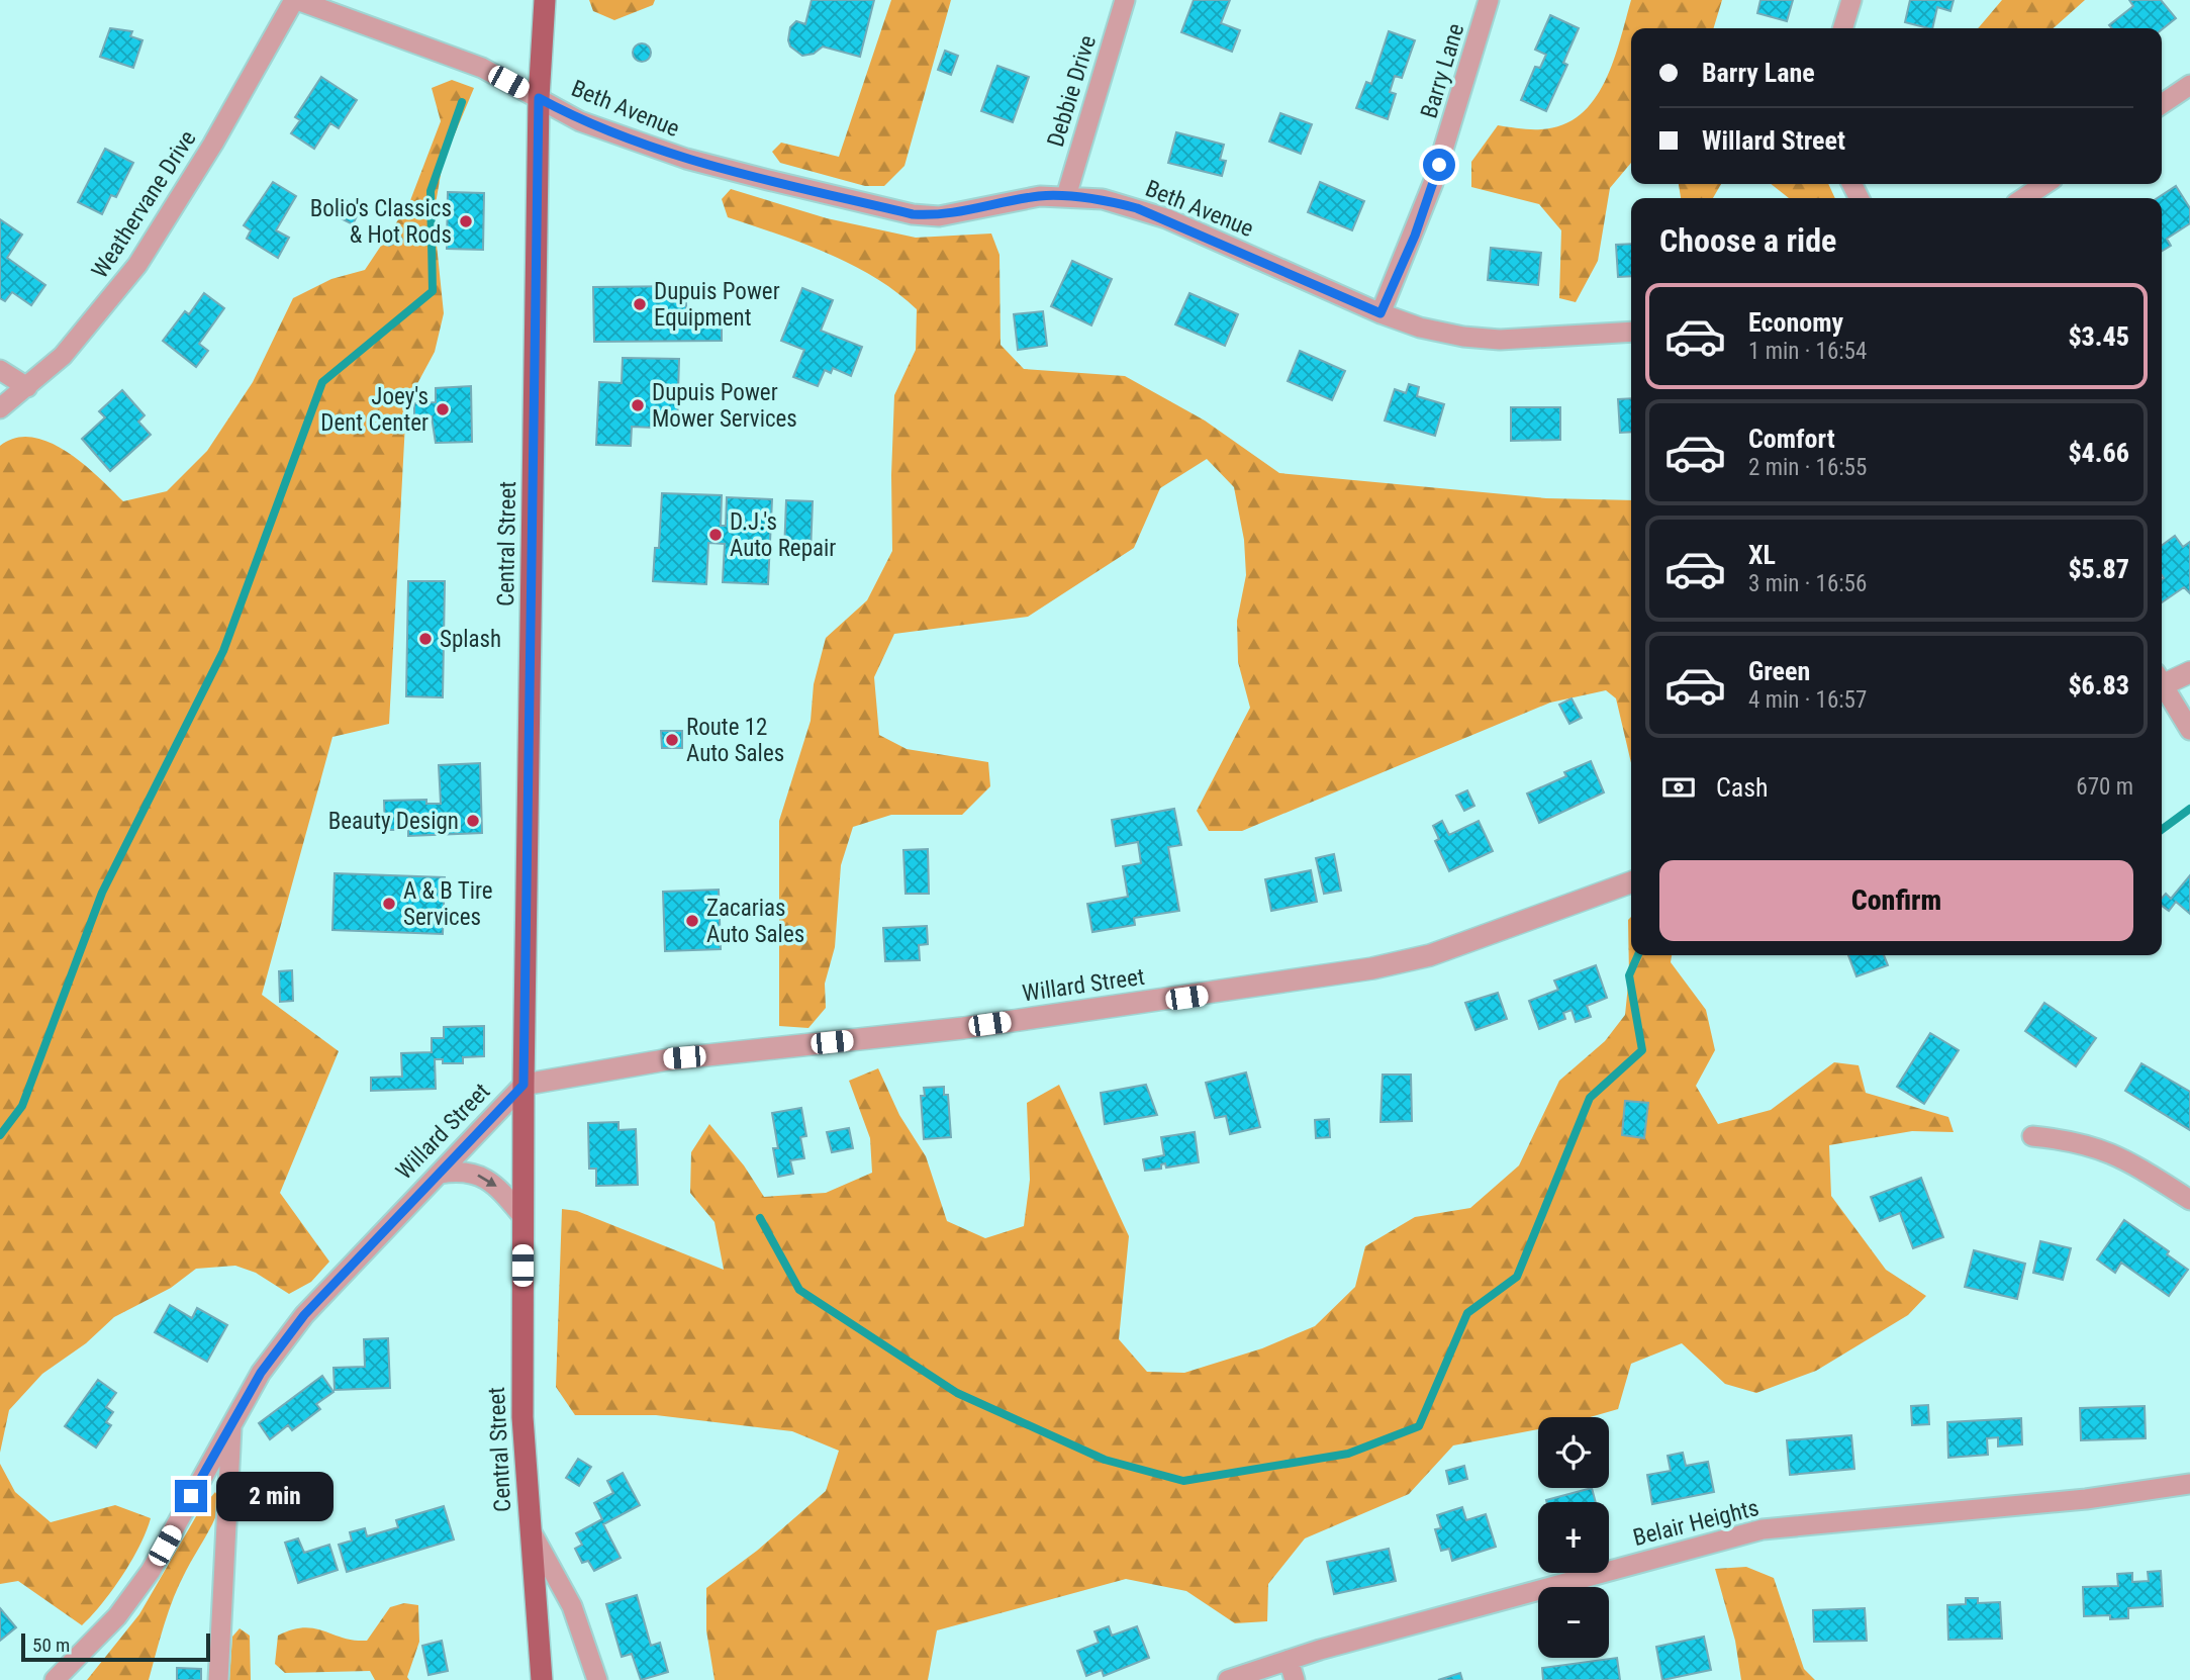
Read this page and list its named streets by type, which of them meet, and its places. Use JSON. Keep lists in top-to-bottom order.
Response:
{
  "streets": {
    "main road": ["Central Street"],
    "street": [
      "Barry Lane",
      "Debbie Drive",
      "Beth Avenue",
      "Weathervane Drive",
      "Willard Street",
      "Belair Heights"
    ]
  },
  "crossings": [
    ["Barry Lane", "Beth Avenue"],
    ["Debbie Drive", "Beth Avenue"],
    ["Beth Avenue", "Weathervane Drive"],
    ["Beth Avenue", "Central Street"],
    ["Central Street", "Willard Street"]
  ],
  "places": [
    "Bolio's Classics & Hot Rods",
    "Dupuis Power Equipment",
    "Dupuis Power Mower Services",
    "Joey's Dent Center",
    "D.J.'s Auto Repair",
    "Splash",
    "Route 12 Auto Sales",
    "Beauty Design",
    "A & B Tire Services",
    "Zacarias Auto Sales"
  ],
  "scale_bar": "50 m",
  "page": {
    "banner": ["Barry Lane", "Willard Street"],
    "heading": "Choose a ride",
    "list": [
      {
        "name": "Economy",
        "note": "1 min · 16:54",
        "value": "$3.45"
      },
      {
        "name": "Comfort",
        "note": "2 min · 16:55",
        "value": "$4.66"
      },
      {
        "name": "XL",
        "note": "3 min · 16:56",
        "value": "$5.87"
      },
      {
        "name": "Green",
        "note": "4 min · 16:57",
        "value": "$6.83"
      }
    ],
    "pay": ["Cash", "670 m"],
    "buttons": "Confirm",
    "map_buttons": ["+", "−"],
    "bubble": "2 min",
    "scale": "50 m"
  }
}
